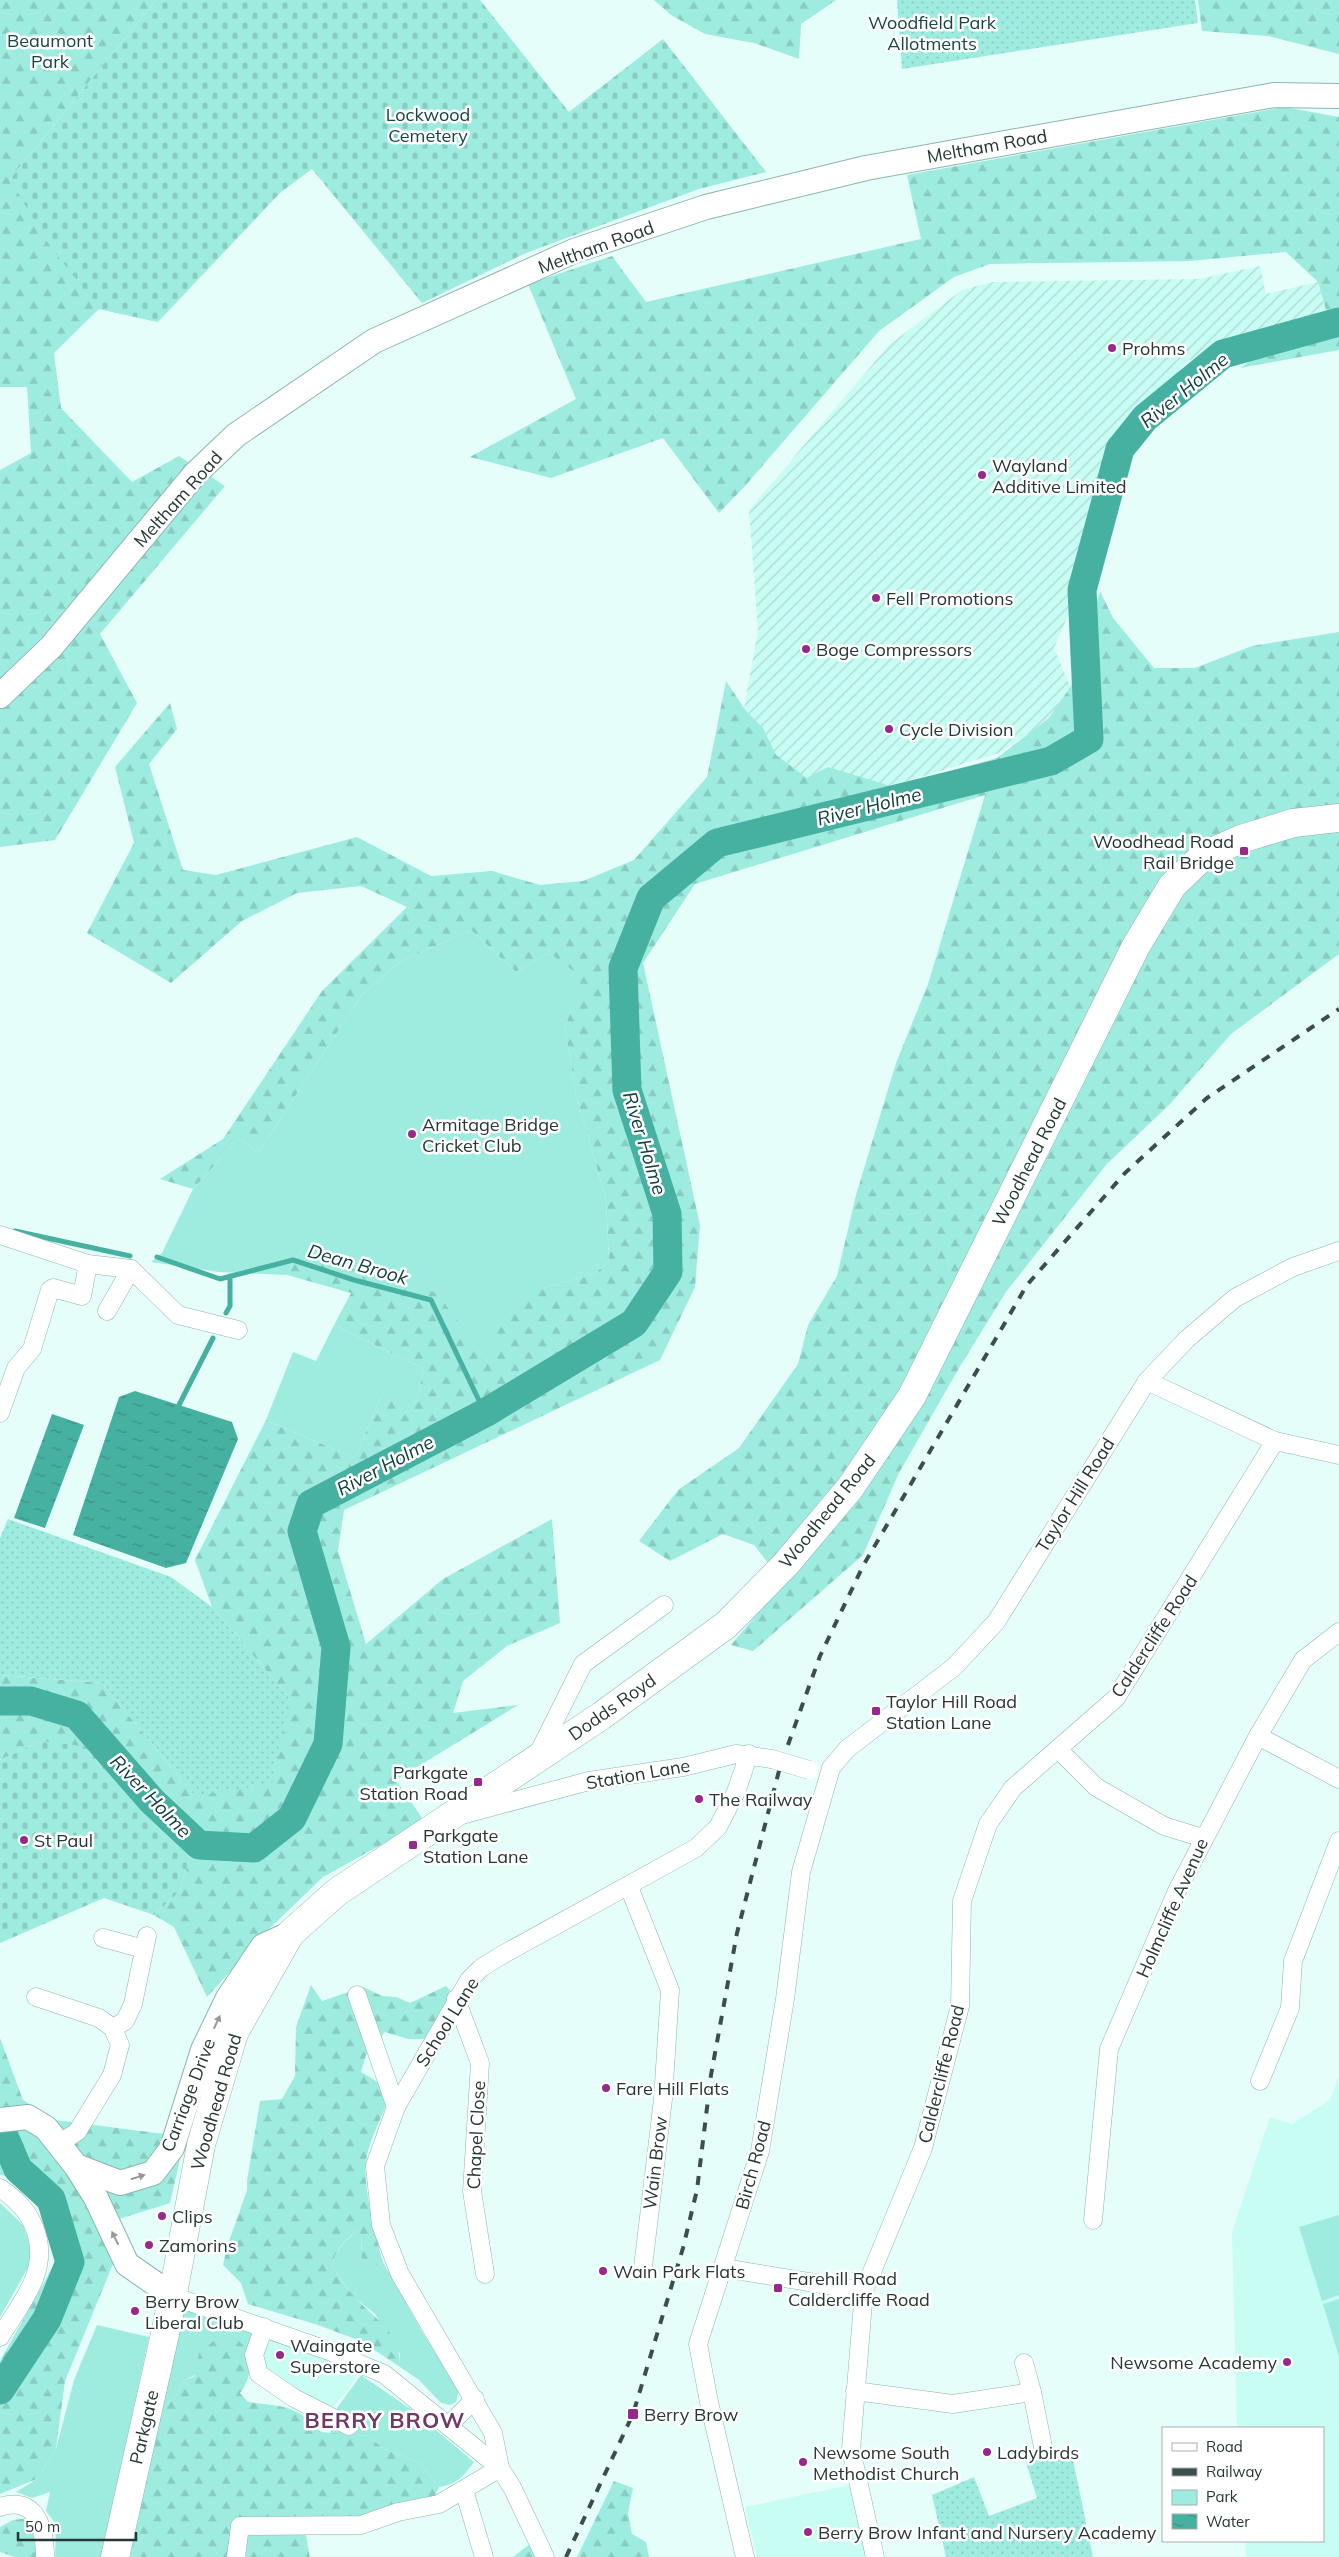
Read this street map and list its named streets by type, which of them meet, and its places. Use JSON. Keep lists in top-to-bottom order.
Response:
{
  "streets": {
    "main road": [
      "Meltham Road",
      "Woodhead Road",
      "Dodds Royd",
      "Carriage Drive",
      "Parkgate"
    ],
    "street": [
      "Taylor Hill Road",
      "Caldercliffe Road",
      "Station Lane",
      "Holmcliffe Avenue",
      "School Lane",
      "Chapel Close",
      "Wain Brow",
      "Birch Road"
    ]
  },
  "crossings": [
    ["Woodhead Road", "Dodds Royd"],
    ["Woodhead Road", "Station Lane"],
    ["Woodhead Road", "Carriage Drive"],
    ["Woodhead Road", "Parkgate"],
    ["Taylor Hill Road", "Station Lane"],
    ["Taylor Hill Road", "Birch Road"],
    ["Dodds Royd", "Station Lane"],
    ["Station Lane", "School Lane"],
    ["Station Lane", "Birch Road"],
    ["School Lane", "Chapel Close"],
    ["School Lane", "Wain Brow"]
  ],
  "one_way": ["Carriage Drive"],
  "districts": ["BERRY BROW"],
  "water": ["River Holme", "Dean Brook"],
  "parks": ["Woodfield Park Allotments", "Beaumont Park", "Lockwood Cemetery"],
  "places": {
    "other": [
      "Prohms",
      "Wayland Additive Limited",
      "Fell Promotions",
      "Boge Compressors",
      "Cycle Division",
      "Armitage Bridge Cricket Club",
      "The Railway",
      "St Paul",
      "Fare Hill Flats",
      "Clips",
      "Zamorins",
      "Wain Park Flats",
      "Berry Brow Liberal Club",
      "Waingate Superstore",
      "Newsome Academy",
      "Ladybirds",
      "Newsome South Methodist Church",
      "Berry Brow Infant and Nursery Academy"
    ],
    "transit": [
      "Woodhead Road Rail Bridge",
      "Taylor Hill Road Station Lane",
      "Parkgate Station Road",
      "Parkgate Station Lane",
      "Farehill Road Caldercliffe Road",
      "Berry Brow"
    ]
  },
  "legend": [
    "Road",
    "Railway",
    "Park",
    "Water"
  ],
  "scale_bar": "50 m"
}
